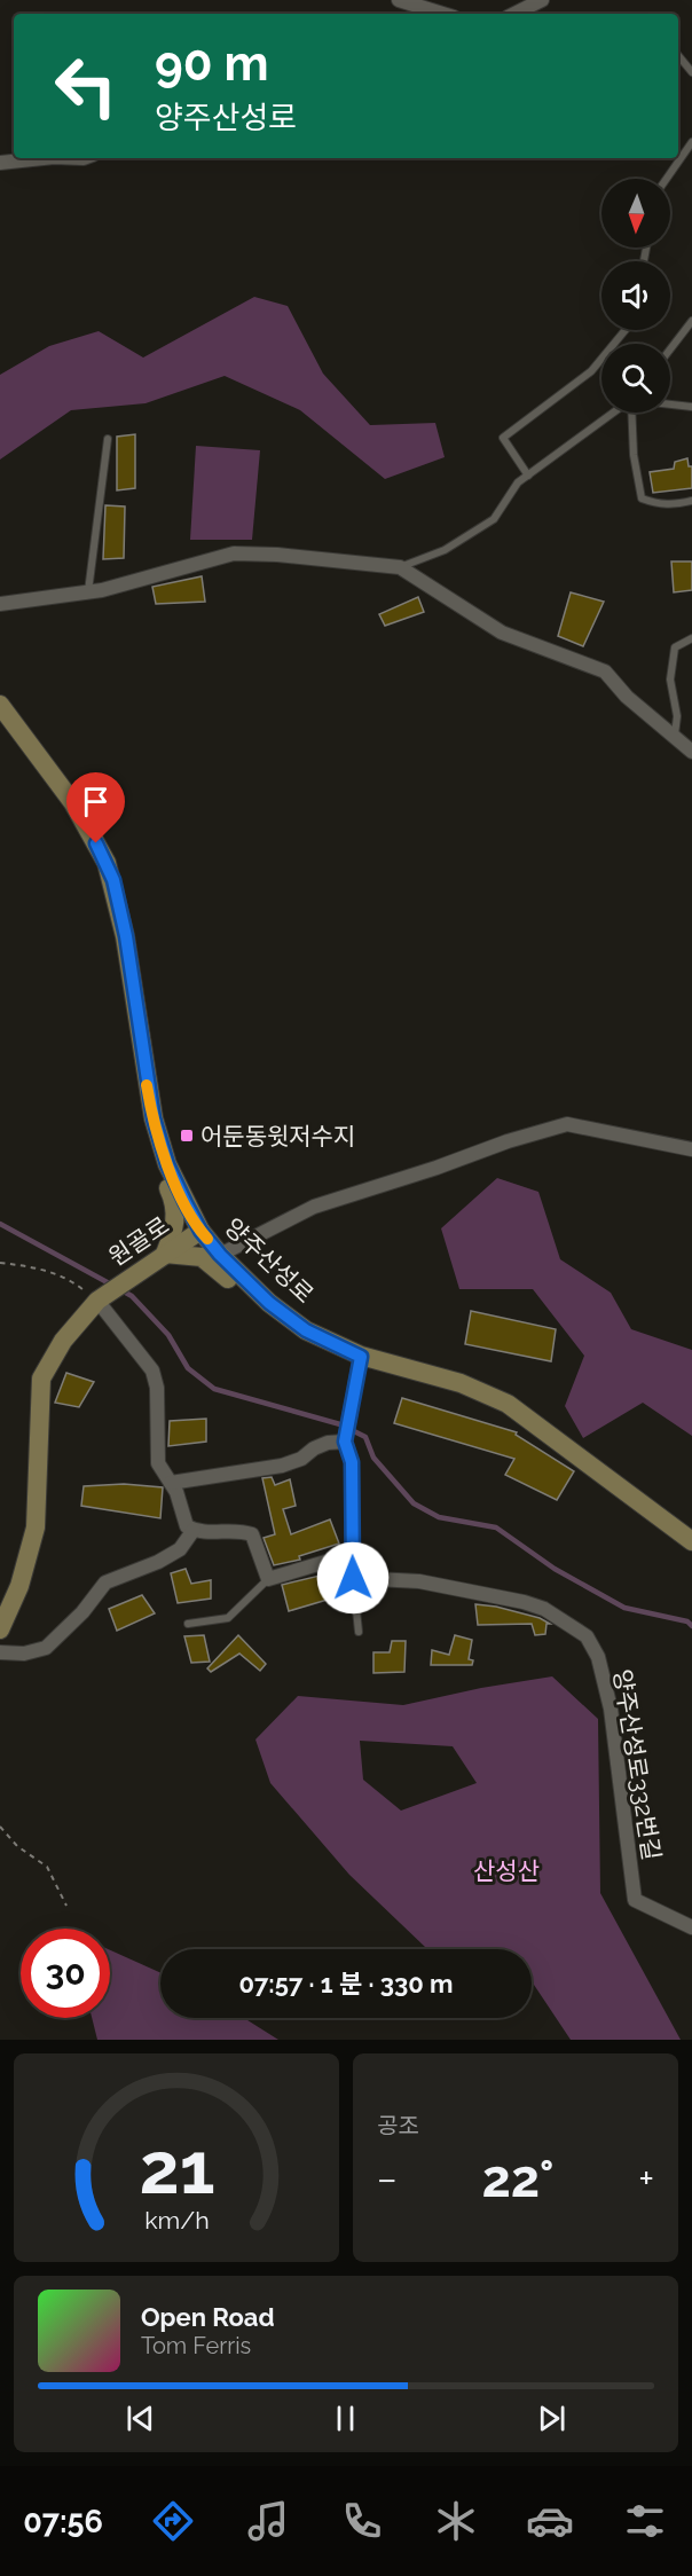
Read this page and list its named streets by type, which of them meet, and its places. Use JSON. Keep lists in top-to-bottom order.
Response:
{
  "streets": {
    "street": ["원골로", "양주산성로", "양주산성로332번길"]
  },
  "crossings": [
    ["원골로", "양주산성로"]
  ],
  "parks": ["산성산"],
  "places": {
    "transit": ["어둔동윗저수지"]
  },
  "north": "bottom",
  "page": {
    "turn": ["90 m", "양주산성로"],
    "limit": "30",
    "trip": "07:57 · 1 분 · 330 m",
    "tile": "공조",
    "heat": ["−", "22°", "+"],
    "song": ["Open Road", "Tom Ferris"],
    "tabs": "07:56",
    "gauge": ["21", "km/h"]
  }
}
